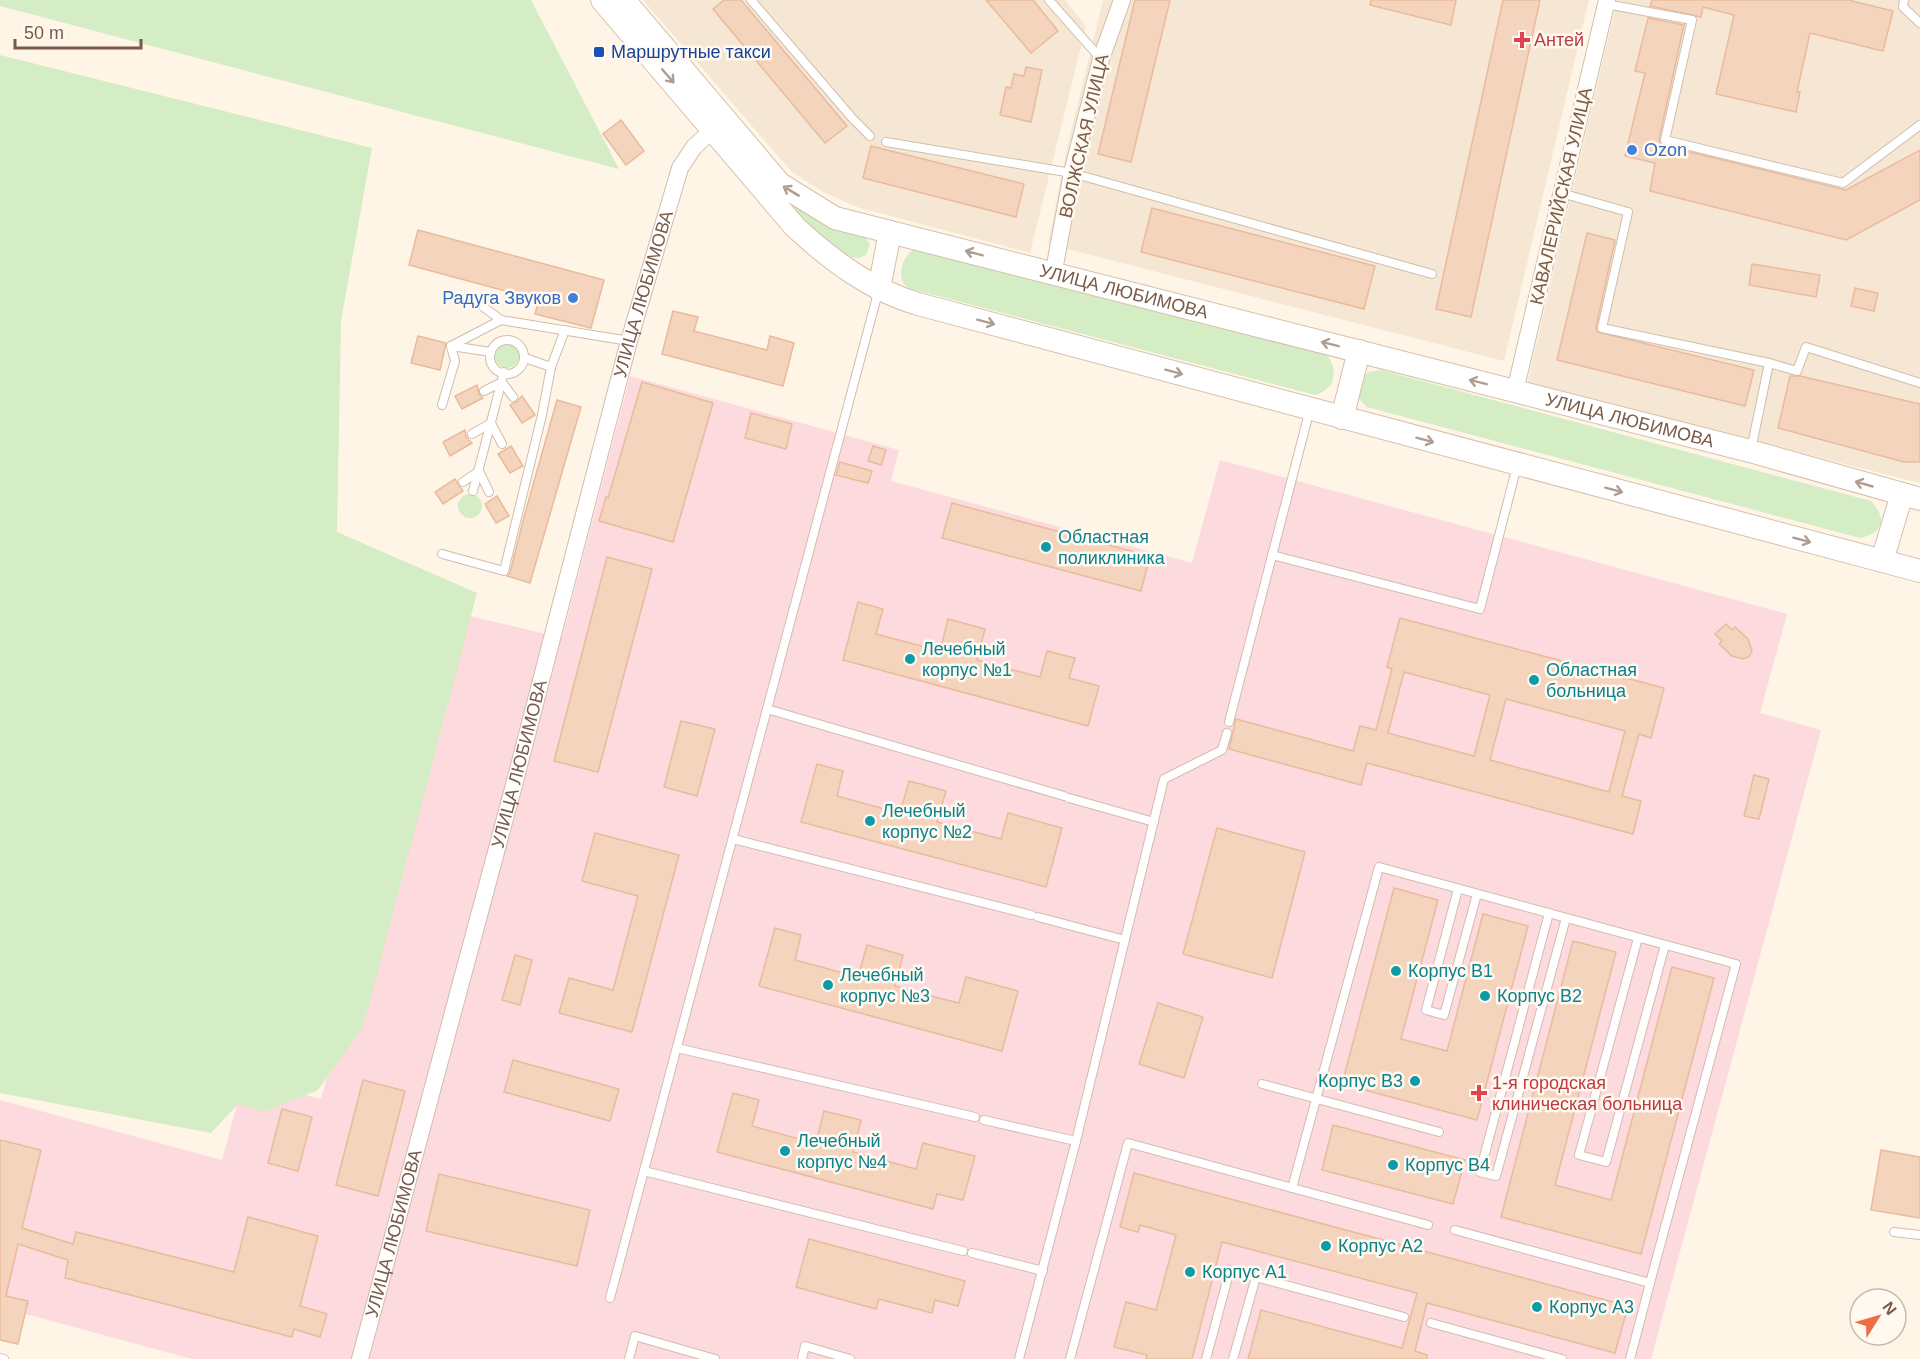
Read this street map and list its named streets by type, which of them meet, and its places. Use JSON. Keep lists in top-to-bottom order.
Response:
{
  "streets": {
    "main road": ["УЛИЦА ЛЮБИМОВА"],
    "street": ["ВОЛЖСКАЯ УЛИЦА", "КАВАЛЕРИЙСКАЯ УЛИЦА"]
  },
  "crossings": [
    ["ВОЛЖСКАЯ УЛИЦА", "УЛИЦА ЛЮБИМОВА"],
    ["КАВАЛЕРИЙСКАЯ УЛИЦА", "УЛИЦА ЛЮБИМОВА"]
  ],
  "places": {
    "health": ["Антей", "1-я городская клиническая больница"],
    "transit": ["Маршрутные такси"],
    "other": [
      "Ozon",
      "Радуга Звуков",
      "Областная поликлиника",
      "Лечебный корпус №1",
      "Областная больница",
      "Лечебный корпус №2",
      "Корпус В1",
      "Лечебный корпус №3",
      "Корпус В2",
      "Корпус В3",
      "Лечебный корпус №4",
      "Корпус В4",
      "Корпус А2",
      "Корпус А1",
      "Корпус А3"
    ]
  },
  "scale_bar": "50 m",
  "north": "top right"
}
